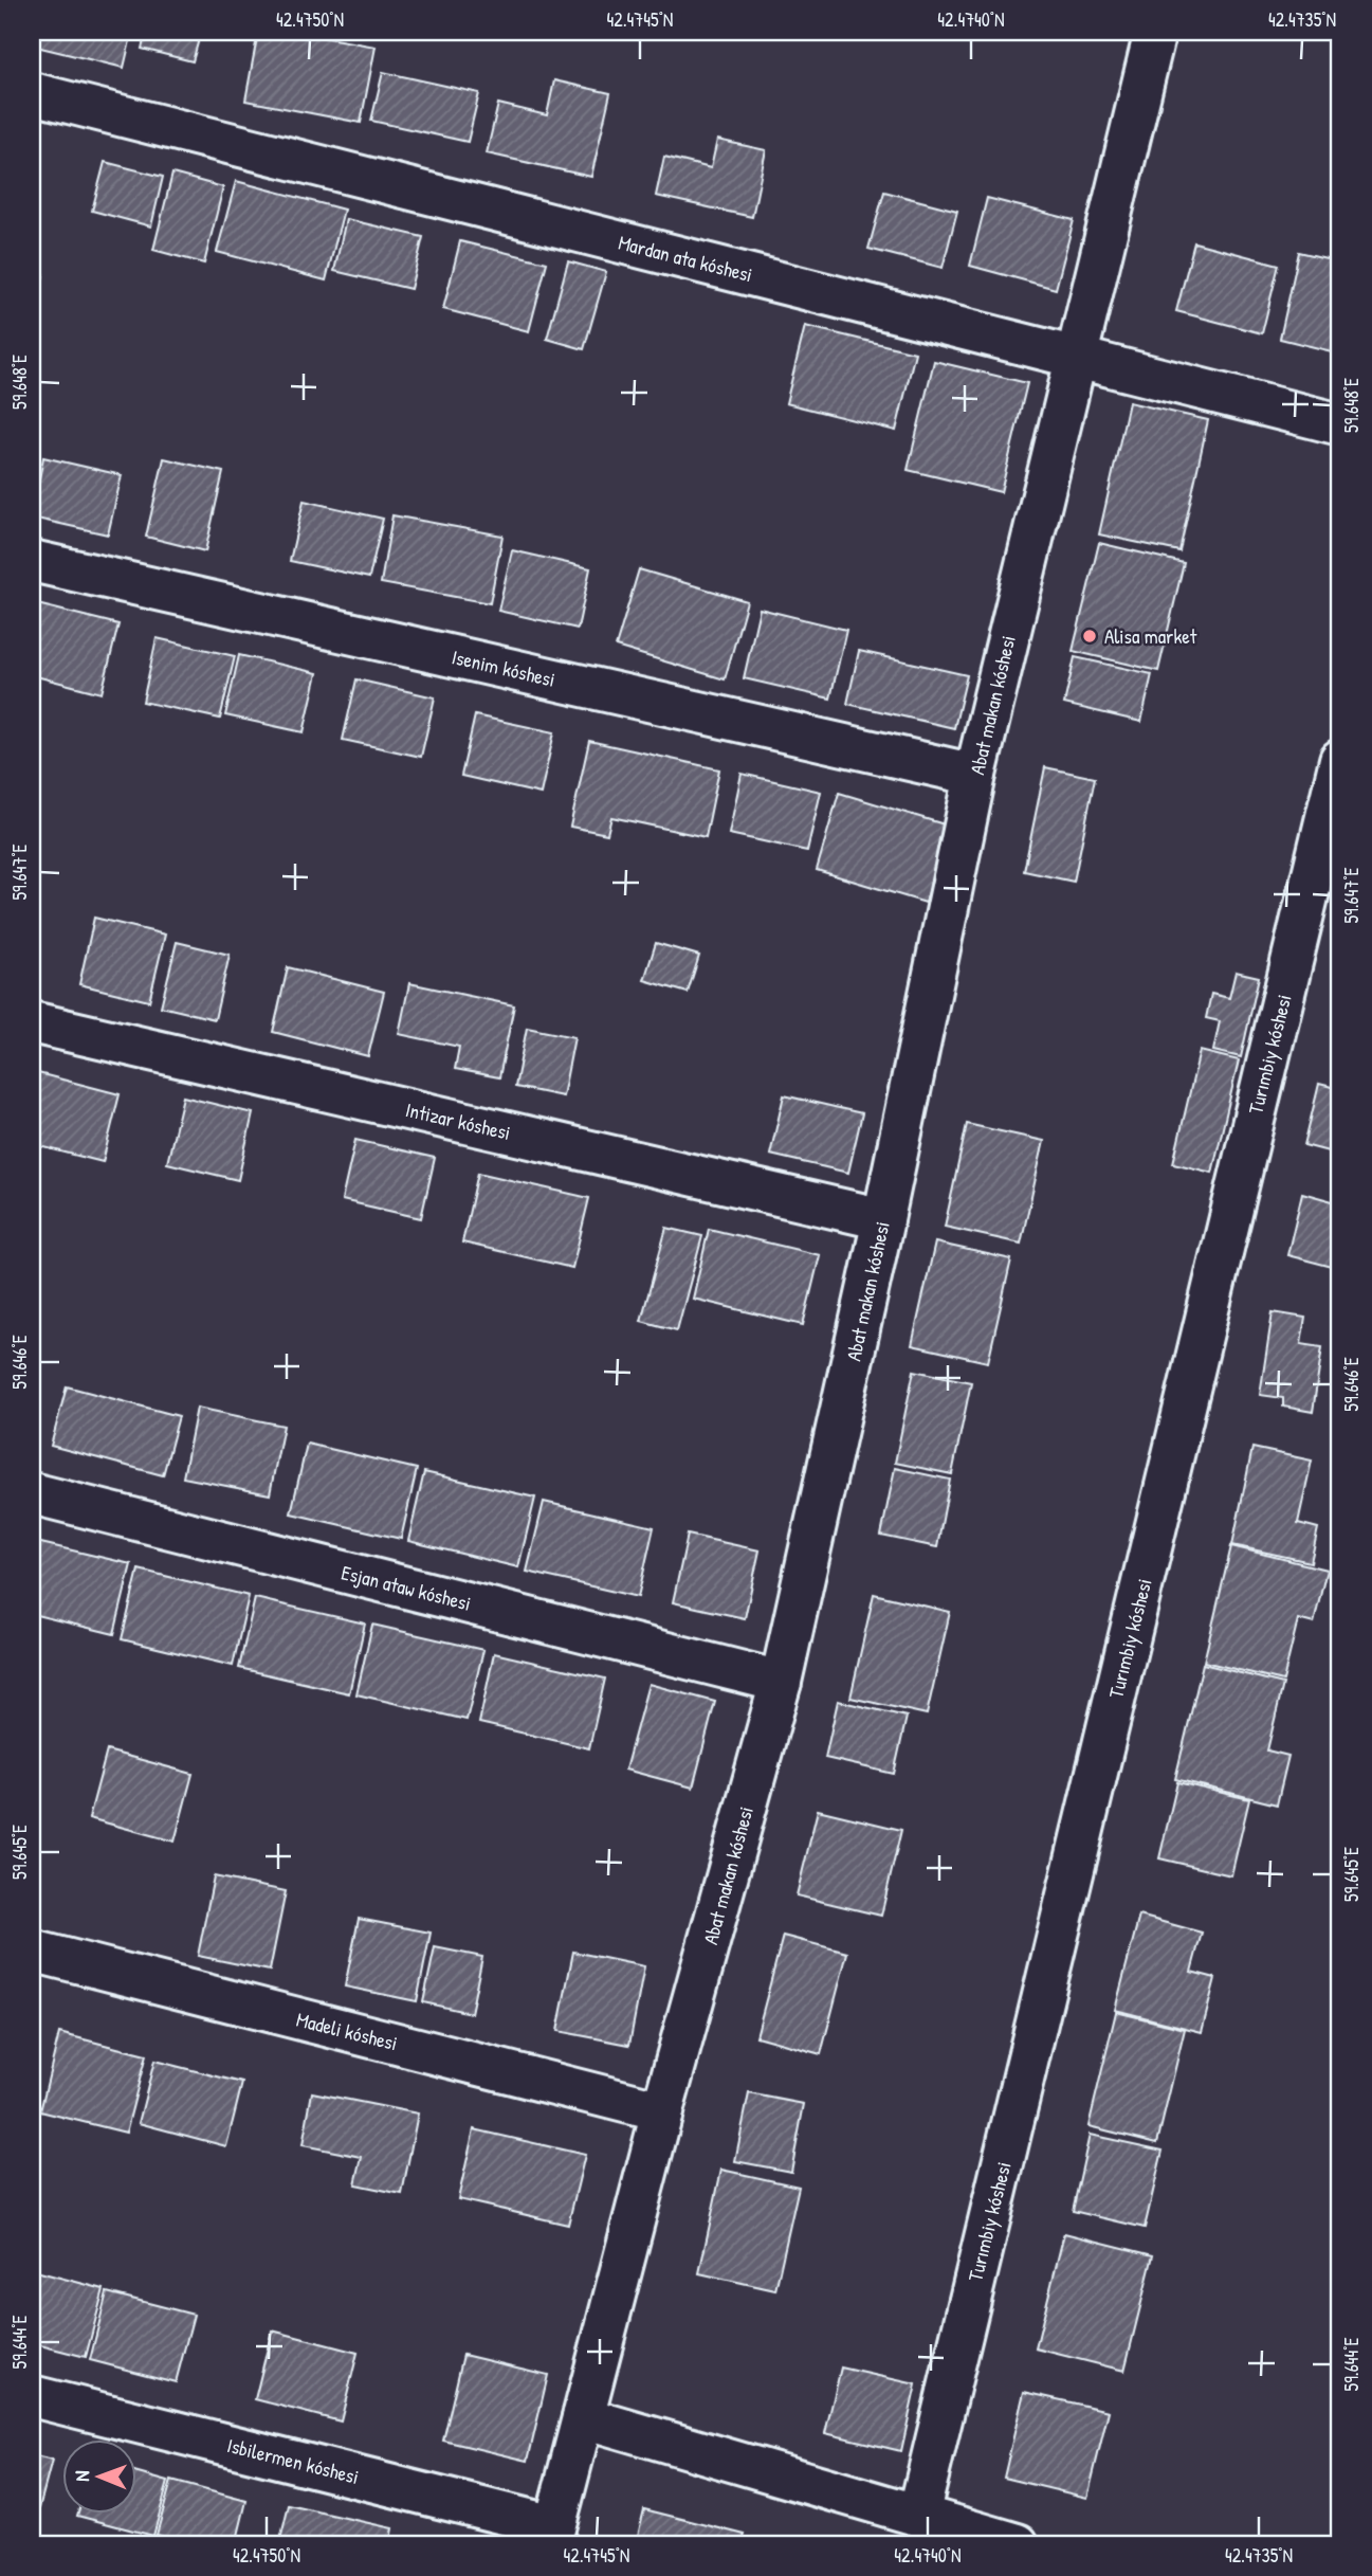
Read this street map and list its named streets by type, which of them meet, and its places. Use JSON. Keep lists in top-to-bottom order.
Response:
{
  "streets": {
    "street": [
      "Mardan ata kóshesi",
      "Isenim kóshesi",
      "Abat makan kóshesi",
      "Turımbiy kóshesi",
      "Intizar kóshesi",
      "Esjan ataw kóshesi",
      "Madeli kóshesi",
      "Isbilermen kóshesi"
    ]
  },
  "crossings": [
    ["Mardan ata kóshesi", "Abat makan kóshesi"],
    ["Isenim kóshesi", "Abat makan kóshesi"],
    ["Abat makan kóshesi", "Intizar kóshesi"],
    ["Abat makan kóshesi", "Esjan ataw kóshesi"],
    ["Abat makan kóshesi", "Madeli kóshesi"],
    ["Abat makan kóshesi", "Isbilermen kóshesi"]
  ],
  "places": ["Alisa market"],
  "north": "left",
  "coordinates": [
    "42.4750°N",
    "42.4745°N",
    "42.4740°N",
    "42.4735°N",
    "59.648°E",
    "59.647°E",
    "59.646°E",
    "59.645°E",
    "59.644°E"
  ]
}
